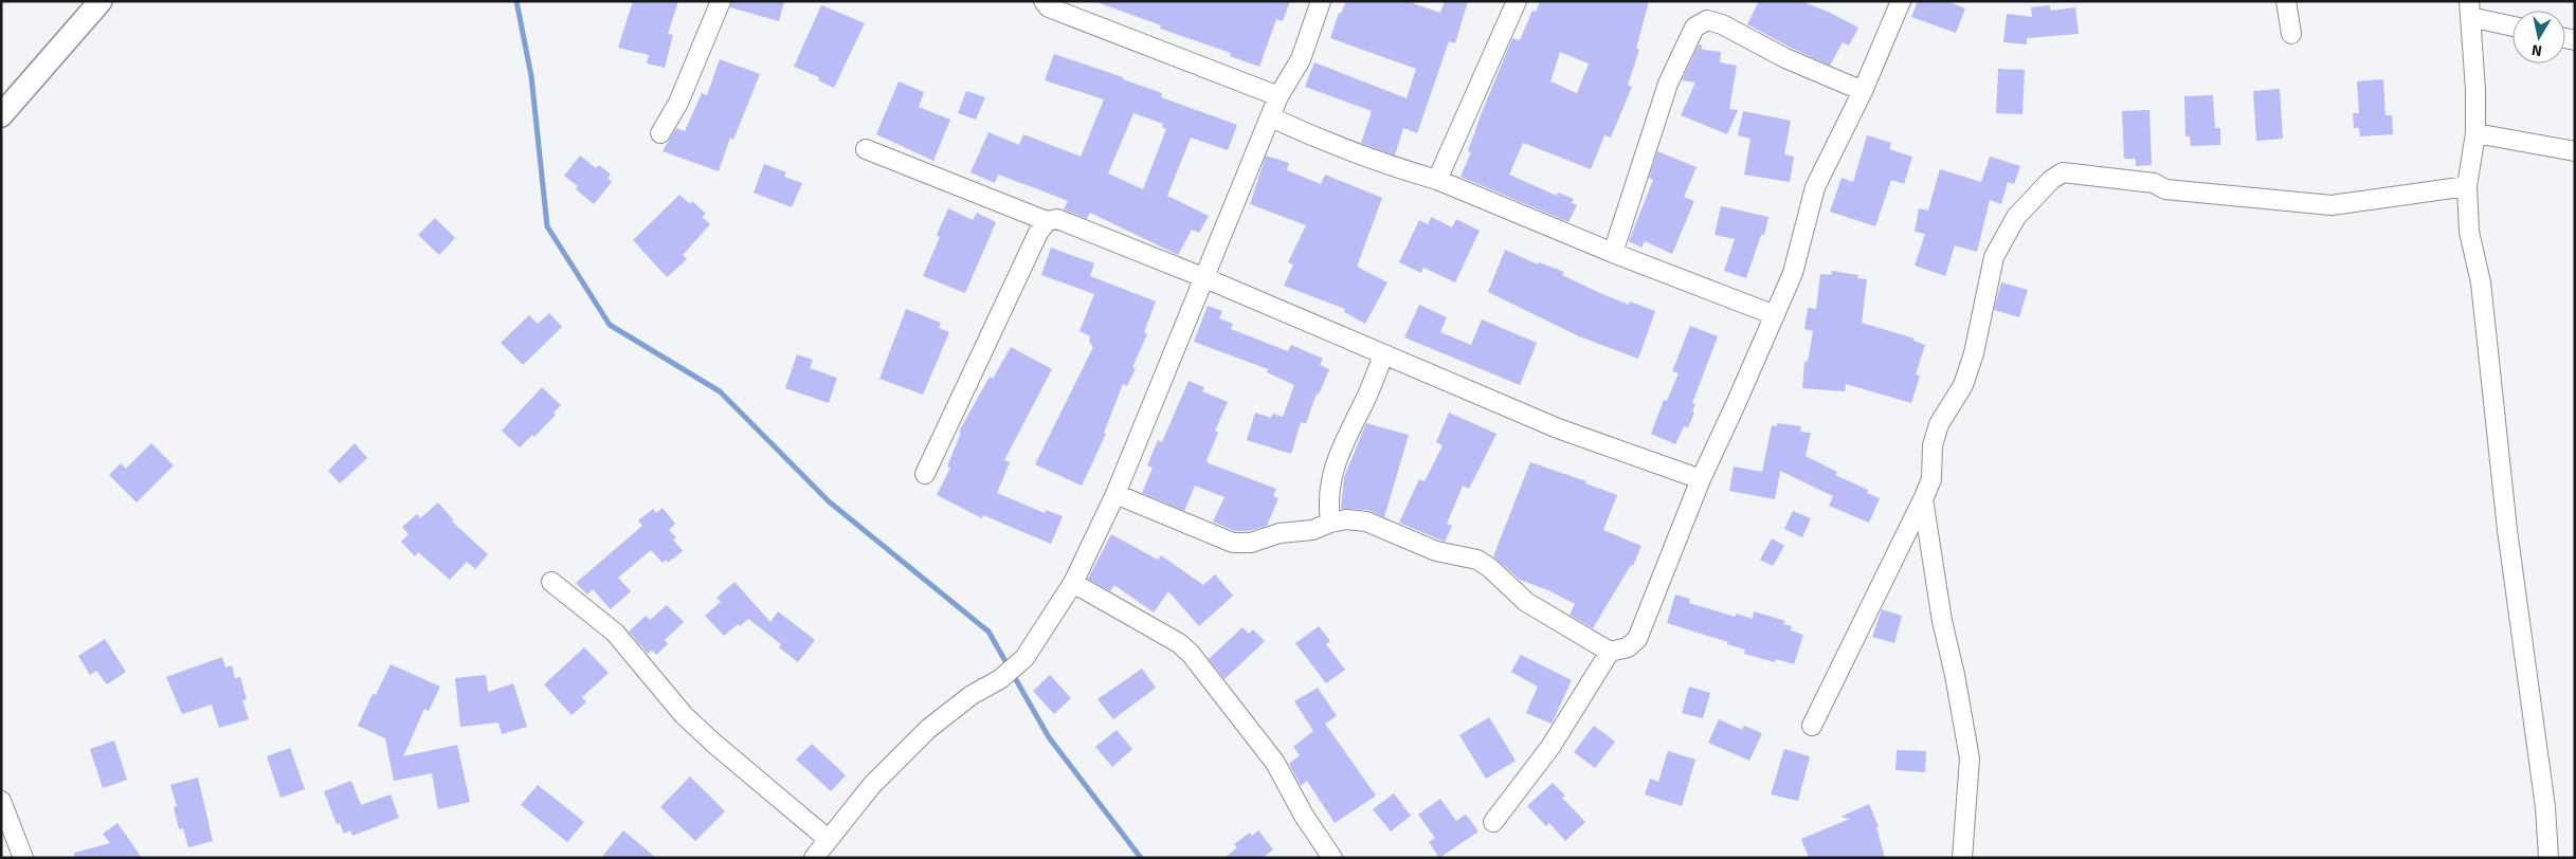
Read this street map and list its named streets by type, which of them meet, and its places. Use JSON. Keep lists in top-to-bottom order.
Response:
{
  "north": "bottom"
}
